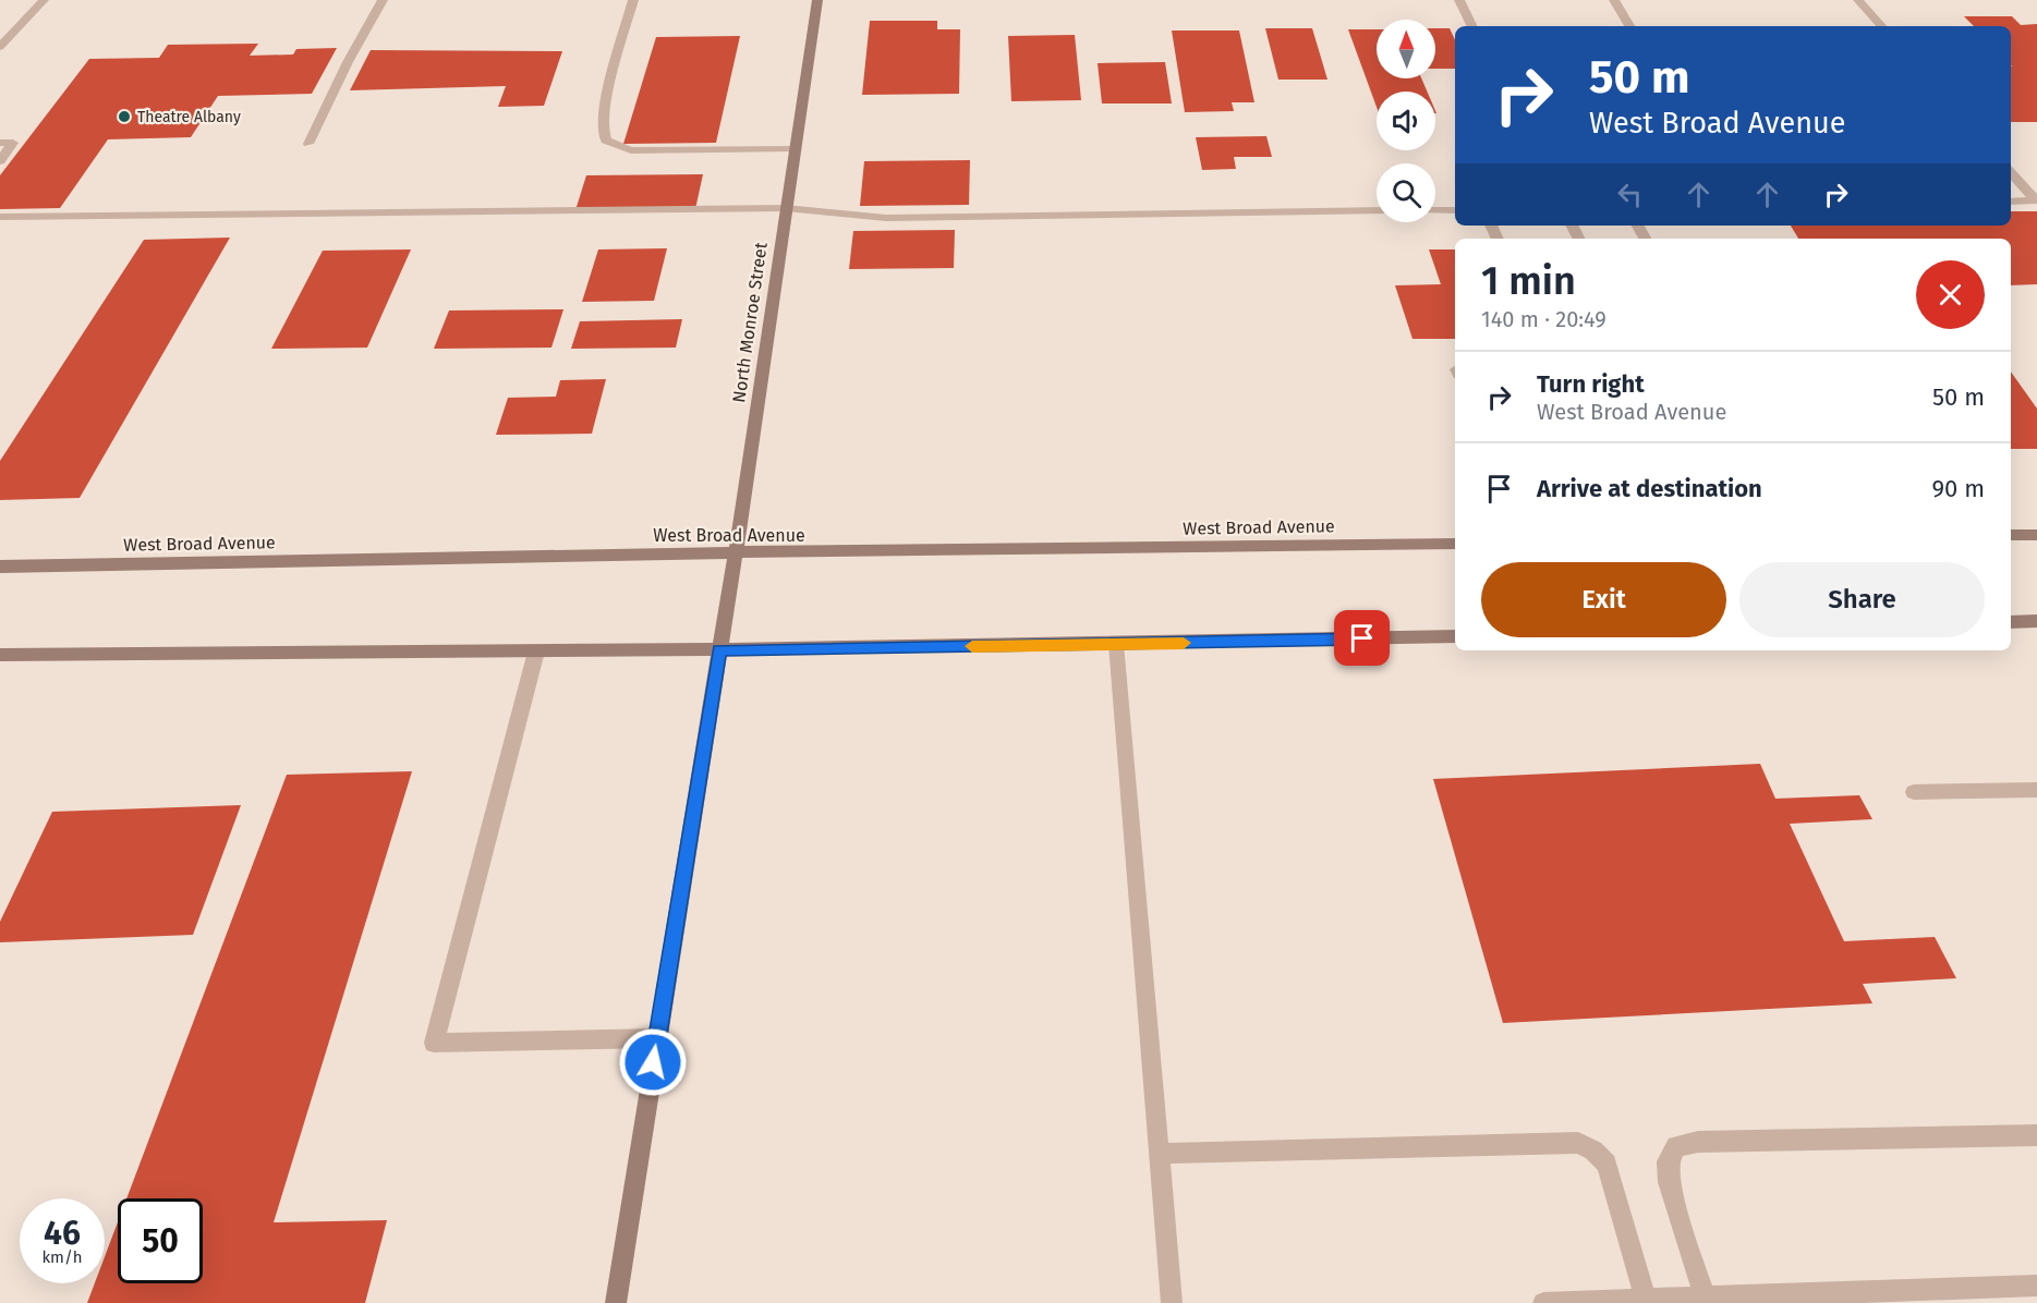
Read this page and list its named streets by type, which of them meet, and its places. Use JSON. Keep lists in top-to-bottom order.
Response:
{
  "streets": {
    "main road": ["North Monroe Street", "West Broad Avenue"]
  },
  "crossings": [
    ["North Monroe Street", "West Broad Avenue"]
  ],
  "places": ["Theatre Albany"],
  "north": "top",
  "page": {
    "turn": ["50 m", "West Broad Avenue"],
    "heading": ["1 min", "140 m · 20:49"],
    "list": [
      {
        "name": "Turn right",
        "note": "West Broad Avenue",
        "value": "50 m"
      },
      {
        "name": "Arrive at destination",
        "value": "90 m"
      }
    ],
    "buttons": ["Exit", "Share"],
    "speed": "46 km/h",
    "limit": "50"
  }
}
